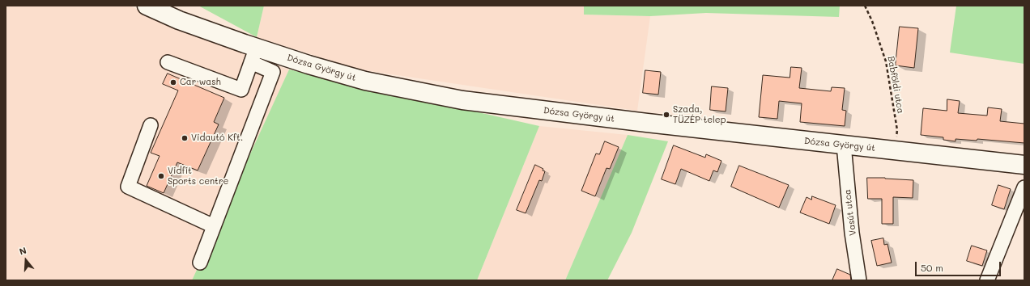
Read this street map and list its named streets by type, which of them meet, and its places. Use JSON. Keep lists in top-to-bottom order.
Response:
{
  "streets": {
    "main road": ["Dózsa György út"],
    "street": ["Vasút utca"],
    "path": ["Babföldi utca"]
  },
  "crossings": [
    ["Dózsa György út", "Babföldi utca"],
    ["Dózsa György út", "Vasút utca"]
  ],
  "places": [
    "Car wash",
    "Szada, TÜZÉP telep",
    "Vidautó Kft.",
    "Vidfit Sports centre"
  ],
  "scale_bar": "50 m",
  "north": "top"
}
